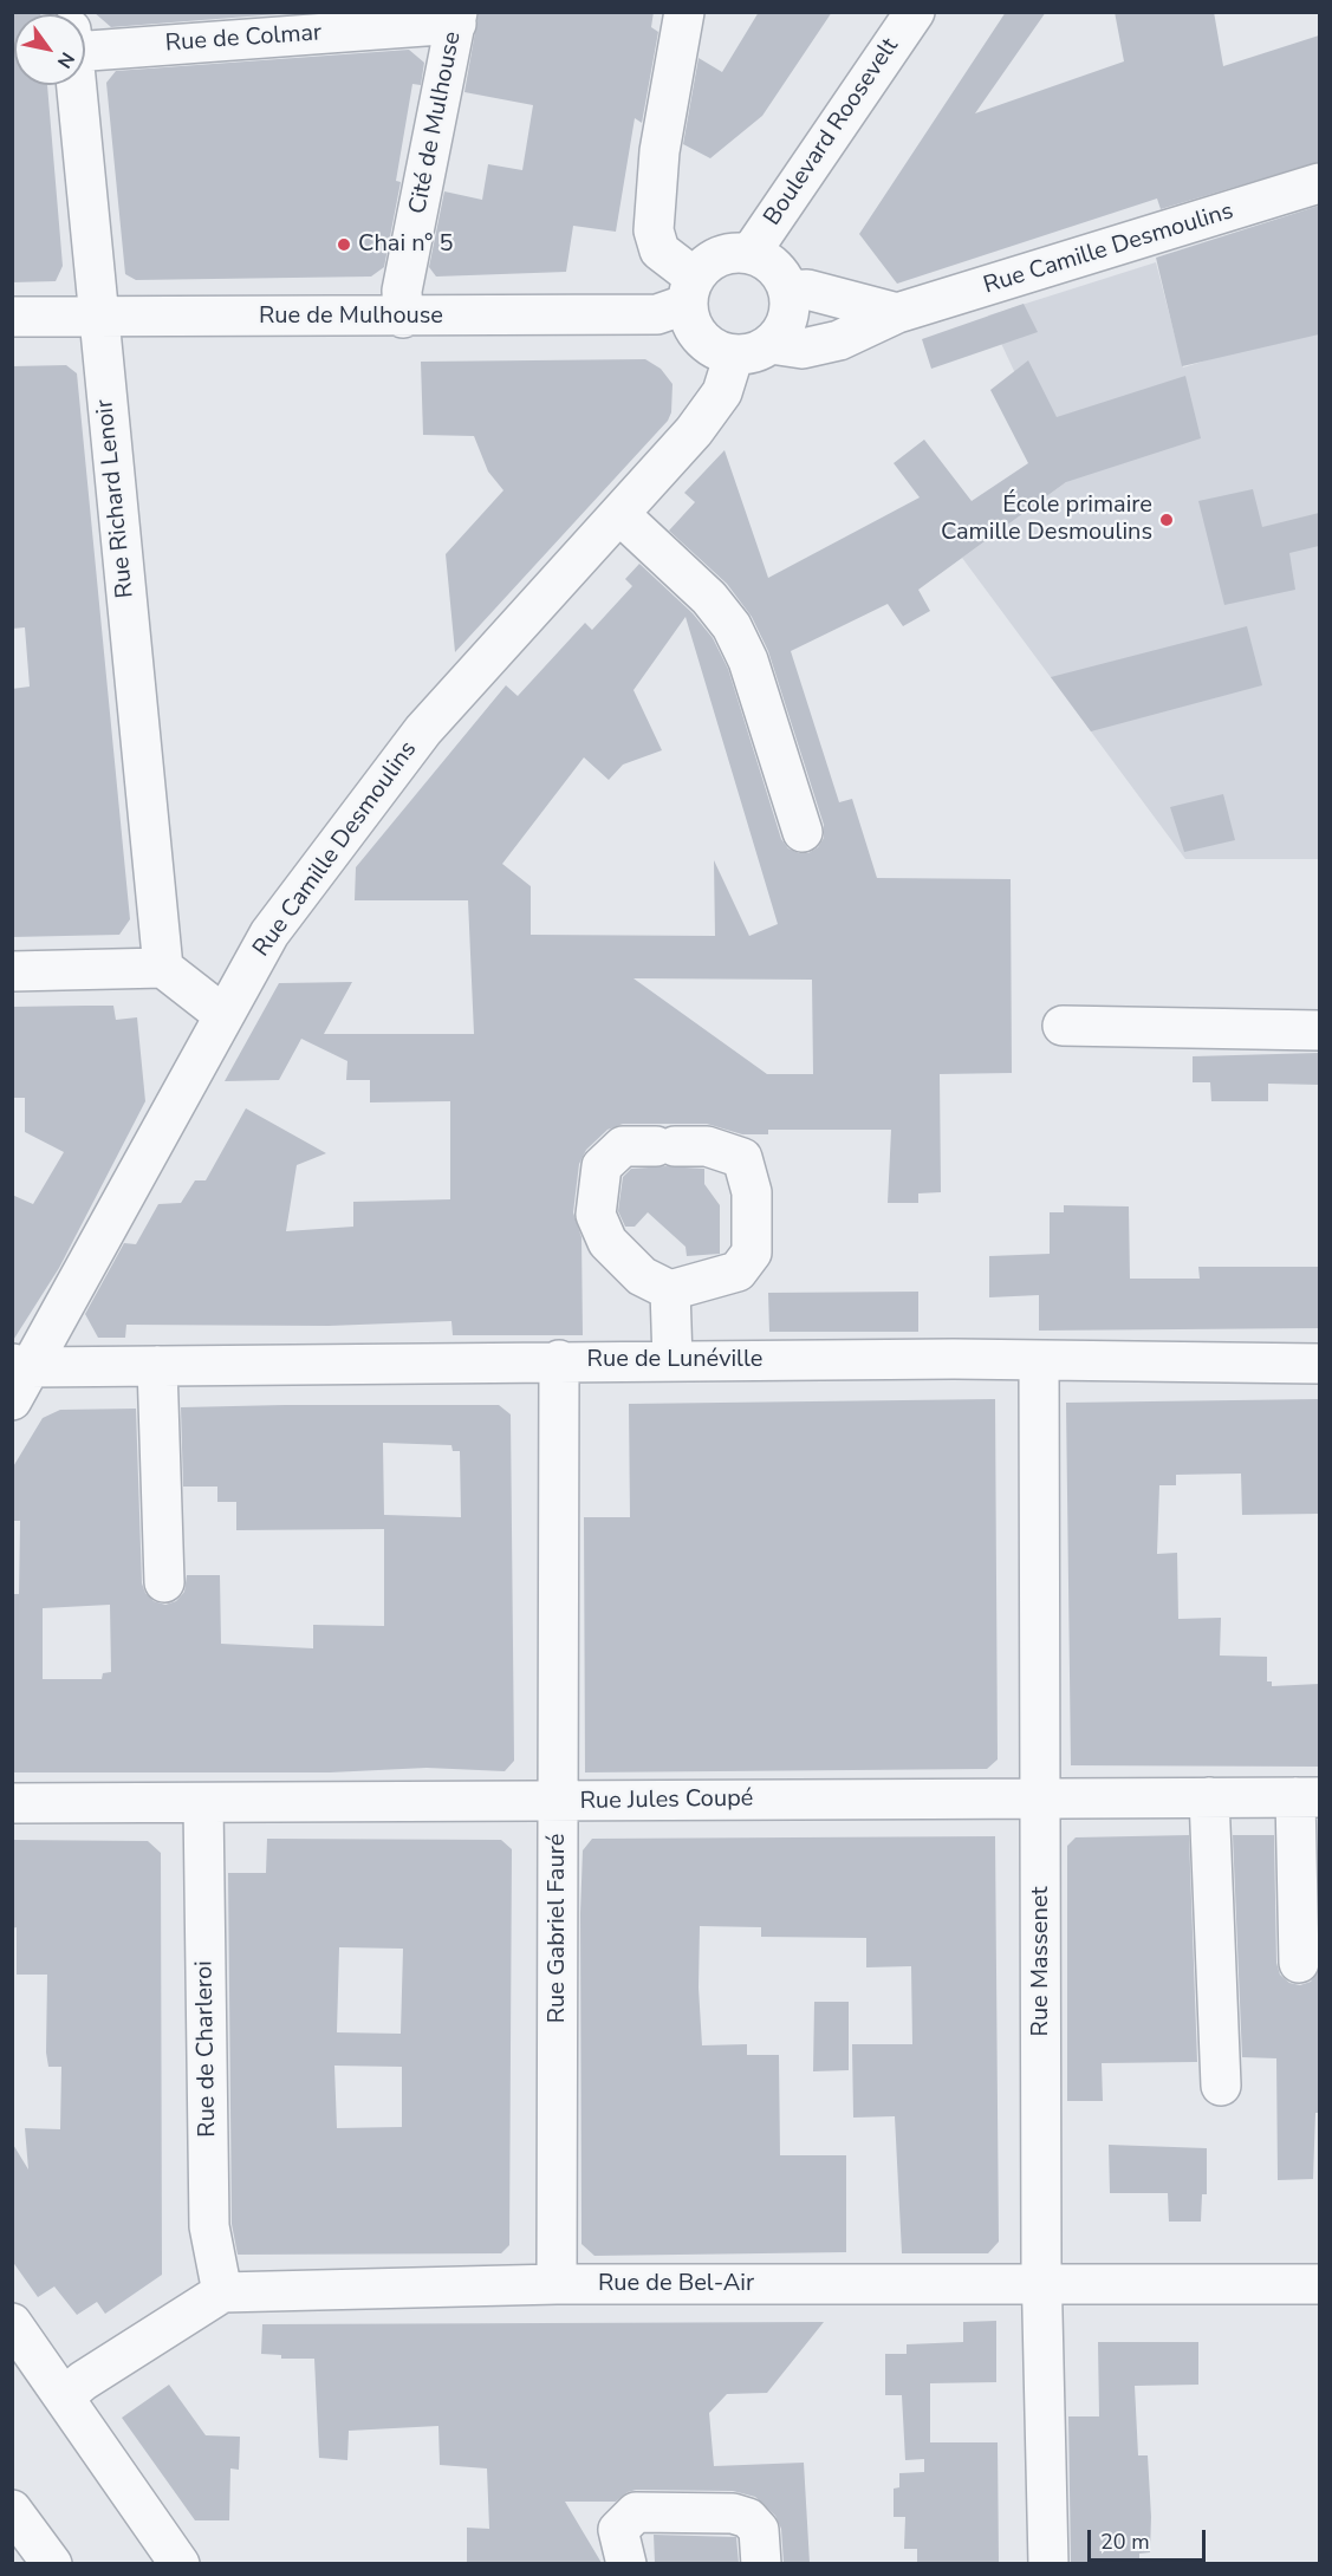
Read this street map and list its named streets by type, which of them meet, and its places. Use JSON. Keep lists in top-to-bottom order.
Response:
{
  "streets": {
    "street": [
      "Rue de Colmar",
      "Cité de Mulhouse",
      "Boulevard Roosevelt",
      "Rue Camille Desmoulins",
      "Rue de Mulhouse",
      "Rue Richard Lenoir",
      "Rue de Lunéville",
      "Rue Jules Coupé",
      "Rue Gabriel Fauré",
      "Rue Massenet",
      "Rue de Charleroi",
      "Rue de Bel-Air"
    ]
  },
  "crossings": [
    ["Rue de Colmar", "Cité de Mulhouse"],
    ["Cité de Mulhouse", "Rue de Mulhouse"],
    ["Boulevard Roosevelt", "Rue Camille Desmoulins"],
    ["Boulevard Roosevelt", "Rue de Mulhouse"],
    ["Rue Camille Desmoulins", "Rue de Mulhouse"],
    ["Rue Camille Desmoulins", "Rue de Lunéville"],
    ["Rue de Mulhouse", "Rue Richard Lenoir"],
    ["Rue de Lunéville", "Rue Gabriel Fauré"],
    ["Rue de Lunéville", "Rue Massenet"],
    ["Rue Jules Coupé", "Rue Gabriel Fauré"],
    ["Rue Jules Coupé", "Rue Massenet"],
    ["Rue Jules Coupé", "Rue de Charleroi"],
    ["Rue Gabriel Fauré", "Rue de Bel-Air"],
    ["Rue Massenet", "Rue de Bel-Air"],
    ["Rue de Charleroi", "Rue de Bel-Air"]
  ],
  "places": ["Chai n° 5", "École primaire Camille Desmoulins"],
  "scale_bar": "20 m",
  "north": "bottom right"
}
